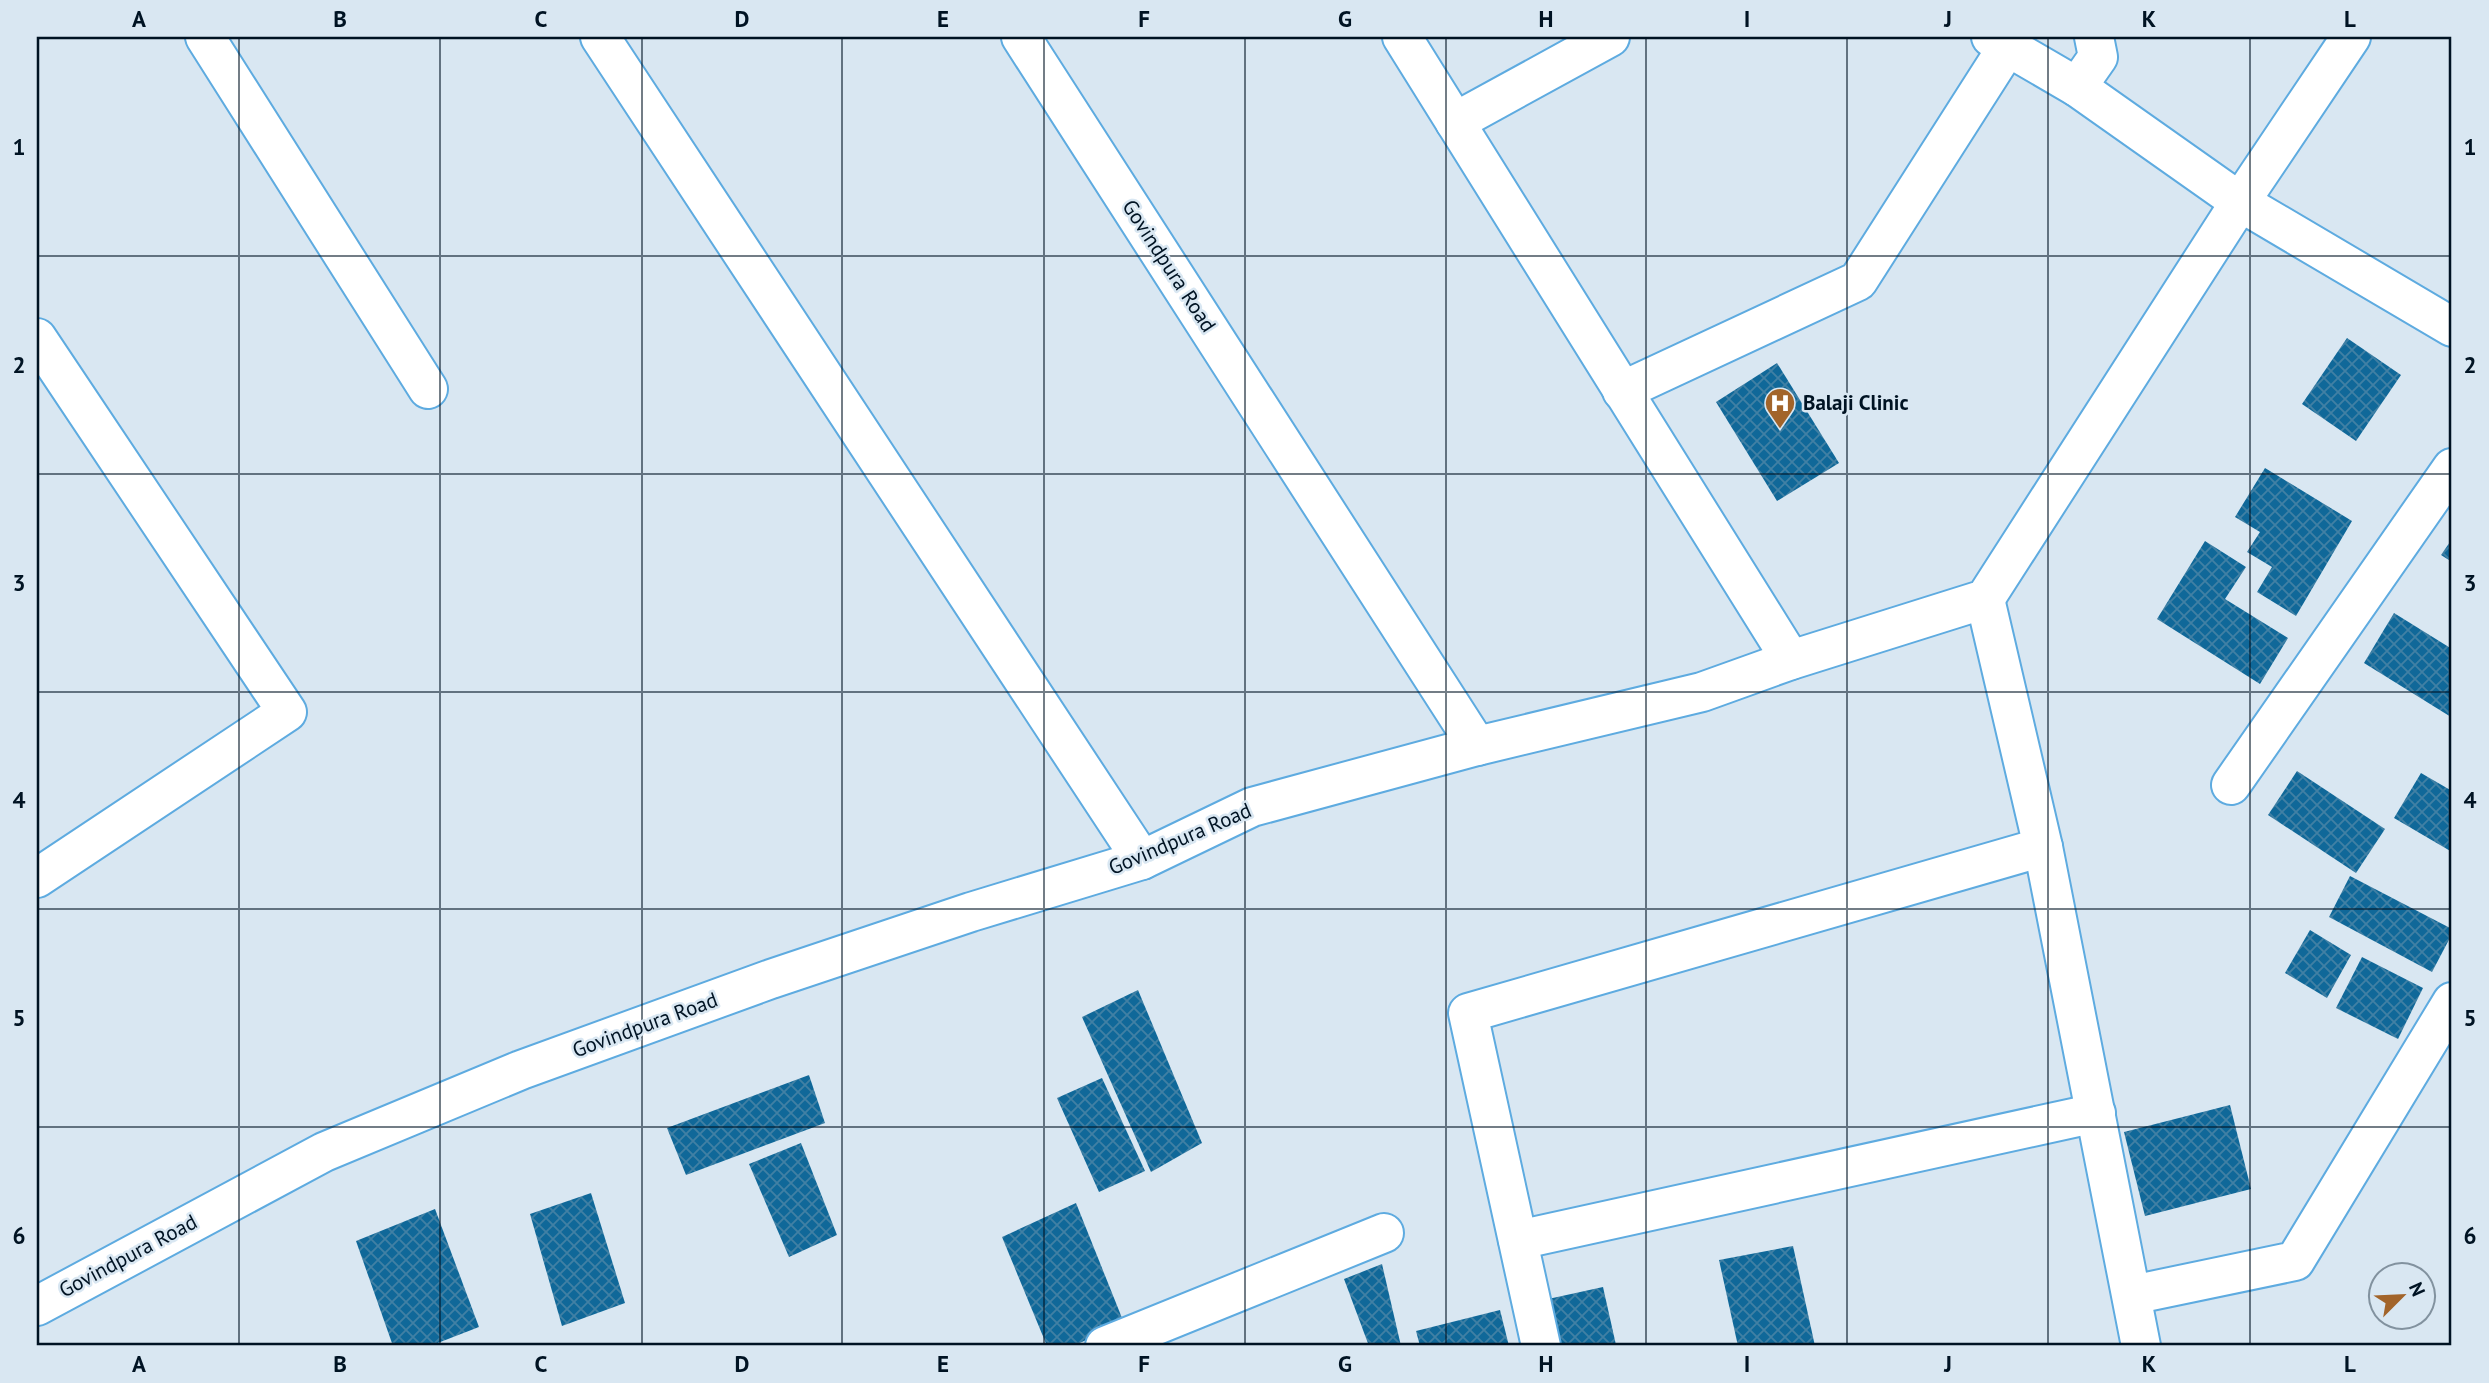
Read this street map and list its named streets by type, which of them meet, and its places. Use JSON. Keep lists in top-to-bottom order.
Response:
{
  "streets": {
    "street": ["Govindpura Road"]
  },
  "places": {
    "hospital": ["Balaji Clinic"]
  },
  "north": "top right",
  "grid": {
    "columns": [
      "A",
      "B",
      "C",
      "D",
      "E",
      "F",
      "G",
      "H",
      "I",
      "J",
      "K",
      "L"
    ],
    "rows": [
      "1",
      "2",
      "3",
      "4",
      "5",
      "6"
    ]
  }
}
